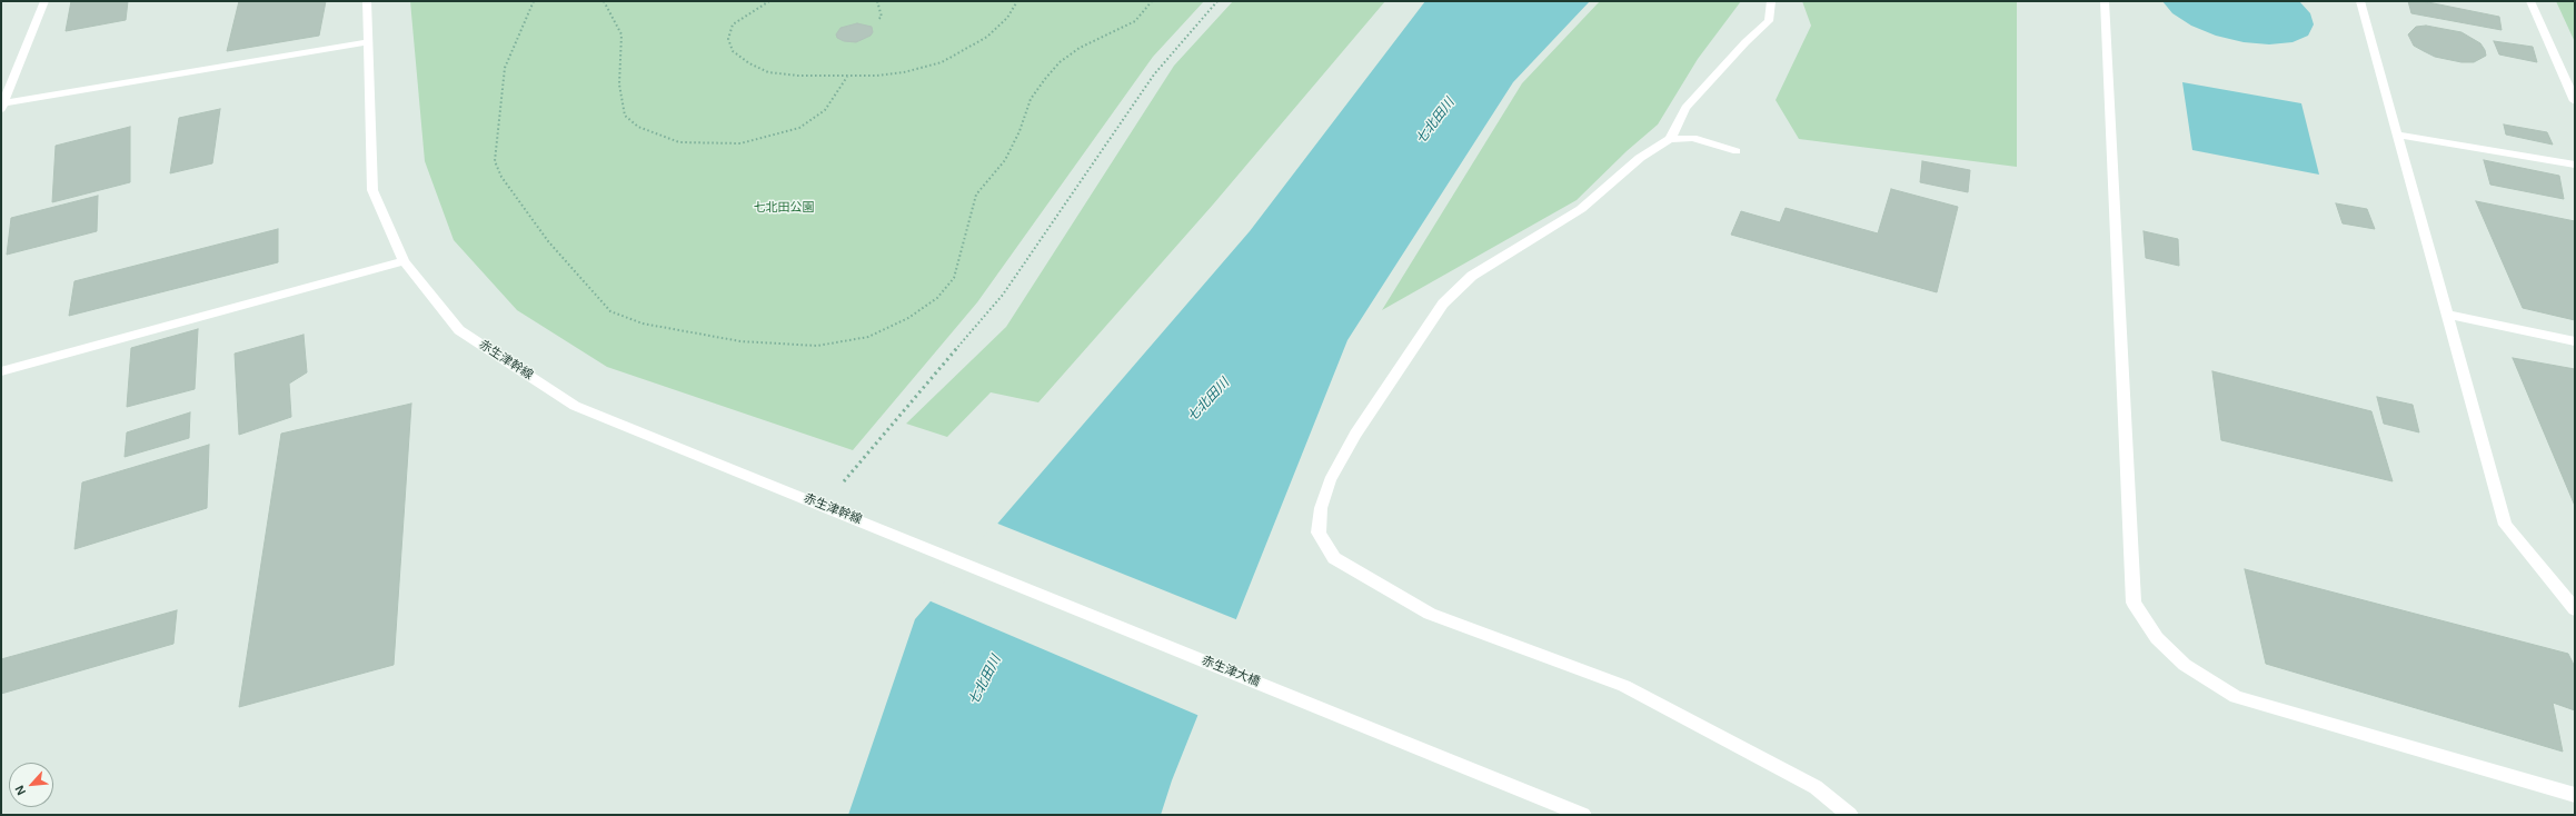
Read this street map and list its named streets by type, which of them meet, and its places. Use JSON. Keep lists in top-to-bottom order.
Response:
{
  "streets": {
    "street": ["赤生津幹線", "赤生津大橋"]
  },
  "crossings": [
    ["赤生津幹線", "赤生津大橋"]
  ],
  "water": ["七北田川"],
  "parks": ["七北田公園"],
  "north": "bottom left"
}
